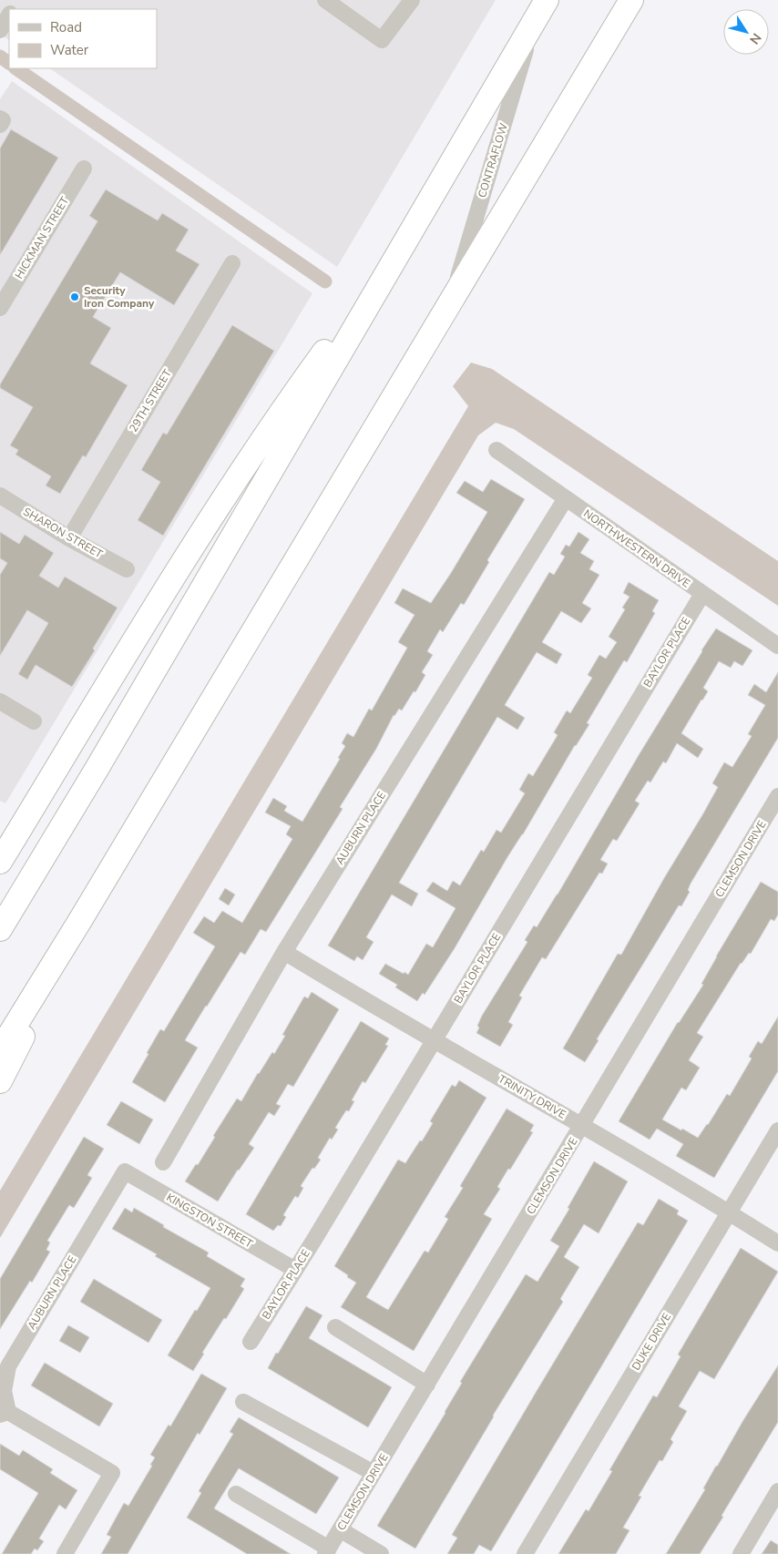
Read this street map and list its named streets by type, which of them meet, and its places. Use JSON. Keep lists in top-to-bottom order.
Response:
{
  "streets": {
    "street": [
      "CONTRAFLOW",
      "HICKMAN STREET",
      "29TH STREET",
      "SHARON STREET",
      "NORTHWESTERN DRIVE",
      "BAYLOR PLACE",
      "AUBURN PLACE",
      "CLEMSON DRIVE",
      "TRINITY DRIVE",
      "KINGSTON STREET",
      "DUKE DRIVE"
    ]
  },
  "crossings": [
    ["29TH STREET", "SHARON STREET"],
    ["NORTHWESTERN DRIVE", "BAYLOR PLACE"],
    ["NORTHWESTERN DRIVE", "AUBURN PLACE"],
    ["BAYLOR PLACE", "TRINITY DRIVE"],
    ["BAYLOR PLACE", "KINGSTON STREET"],
    ["AUBURN PLACE", "TRINITY DRIVE"],
    ["AUBURN PLACE", "KINGSTON STREET"],
    ["CLEMSON DRIVE", "TRINITY DRIVE"],
    ["TRINITY DRIVE", "DUKE DRIVE"]
  ],
  "places": ["Security Iron Company"],
  "legend": ["Road", "Water"],
  "north": "bottom right"
}
